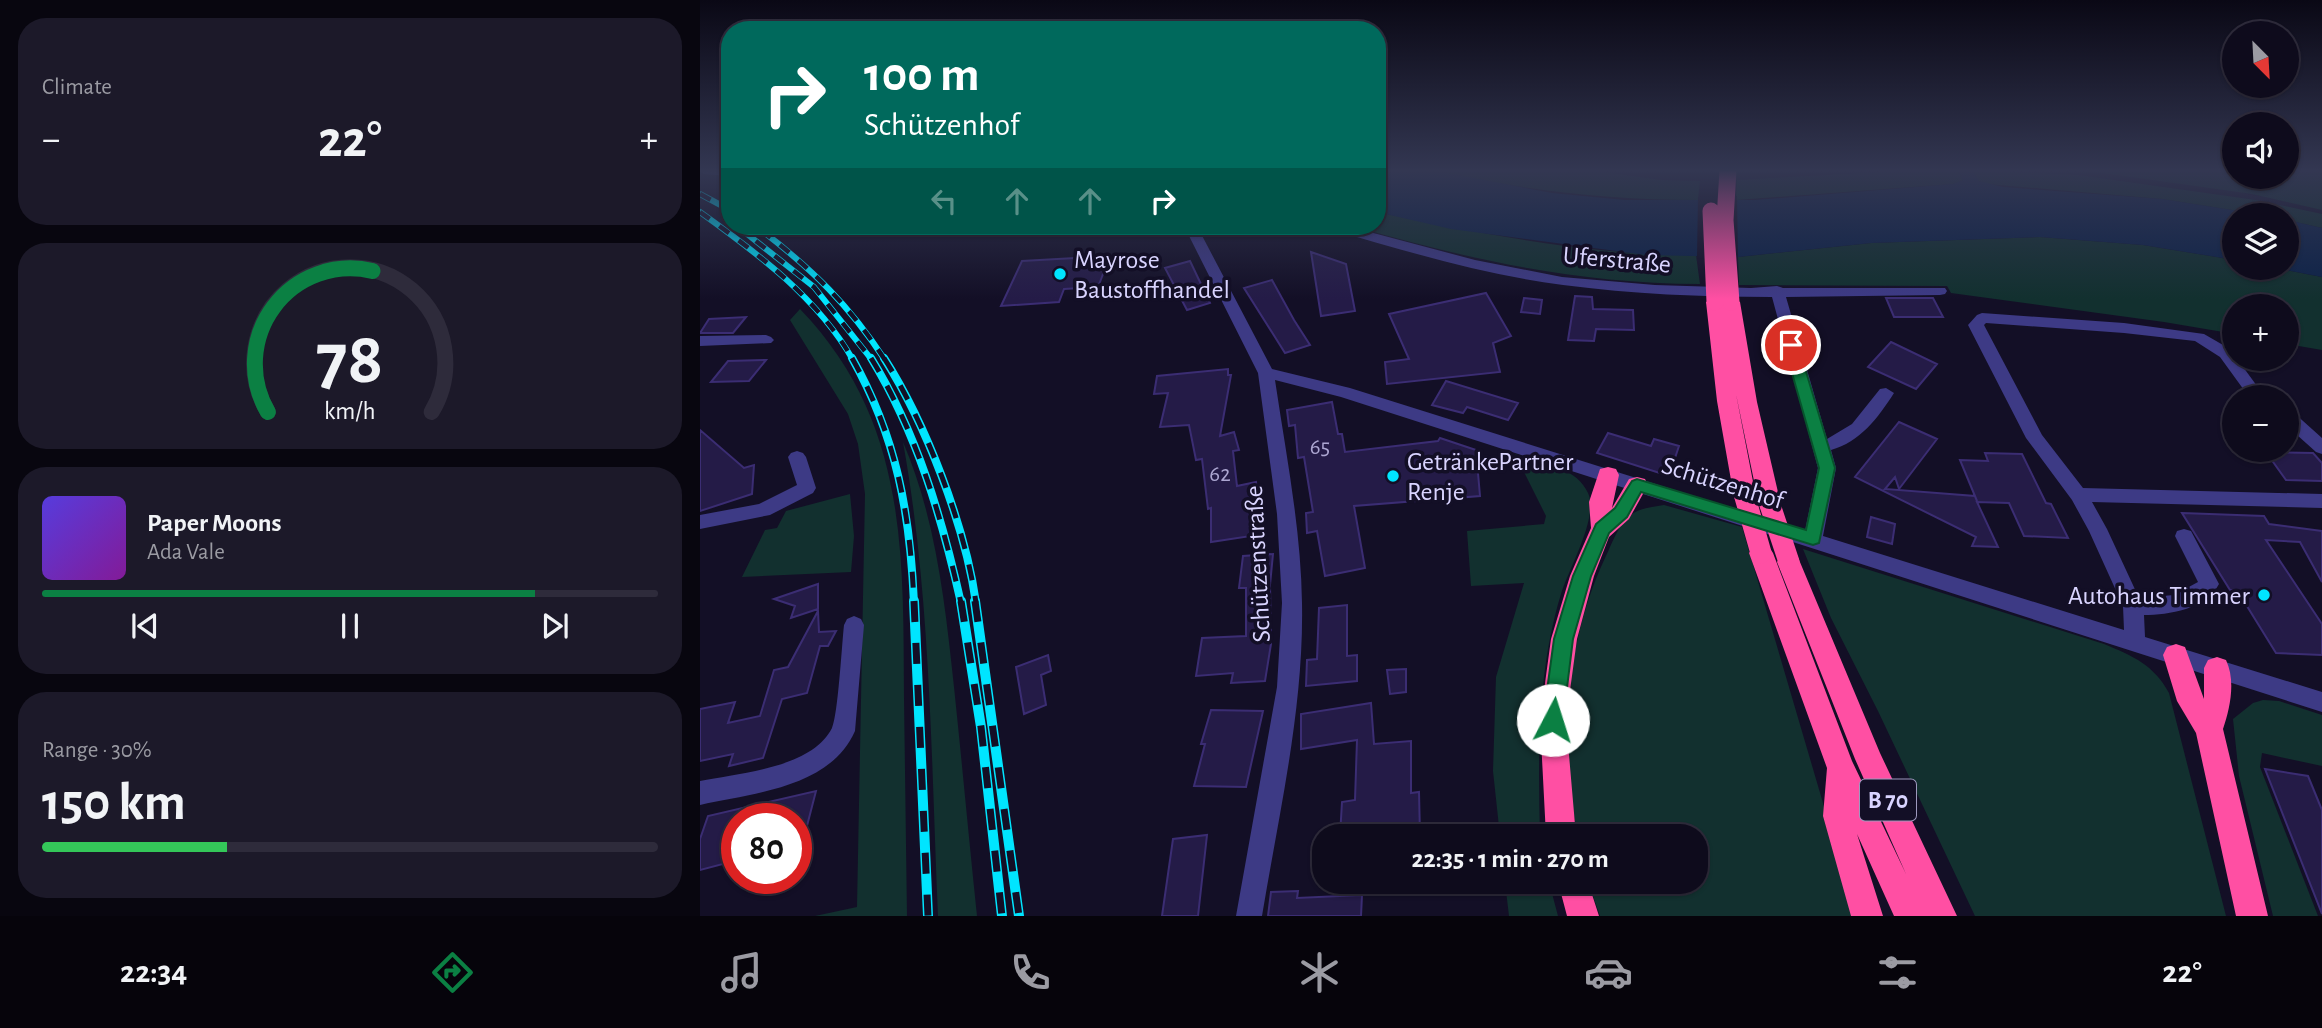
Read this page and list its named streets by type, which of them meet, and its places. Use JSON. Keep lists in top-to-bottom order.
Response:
{
  "streets": {
    "highway": ["B 70"],
    "street": ["Uferstraße", "Schützenhof", "Schützenstraße"]
  },
  "crossings": [
    ["Schützenhof", "Schützenstraße"]
  ],
  "places": ["Mayrose Baustoffhandel", "GetränkePartner Renje", "Autohaus Timmer"],
  "house_numbers": ["65", "62"],
  "north": "bottom right",
  "page": {
    "tile": [
      "Climate",
      ["Range · 30%", "150 km"]
    ],
    "map_buttons": ["+", "−"],
    "turn": ["100 m", "Schützenhof"],
    "heat": ["−", "22°", "+"],
    "song": ["Paper Moons", "Ada Vale"],
    "limit": "80",
    "trip": "22:35 · 1 min · 270 m",
    "tabs": ["22:34", "22°"],
    "gauge": ["78", "km/h"]
  }
}
